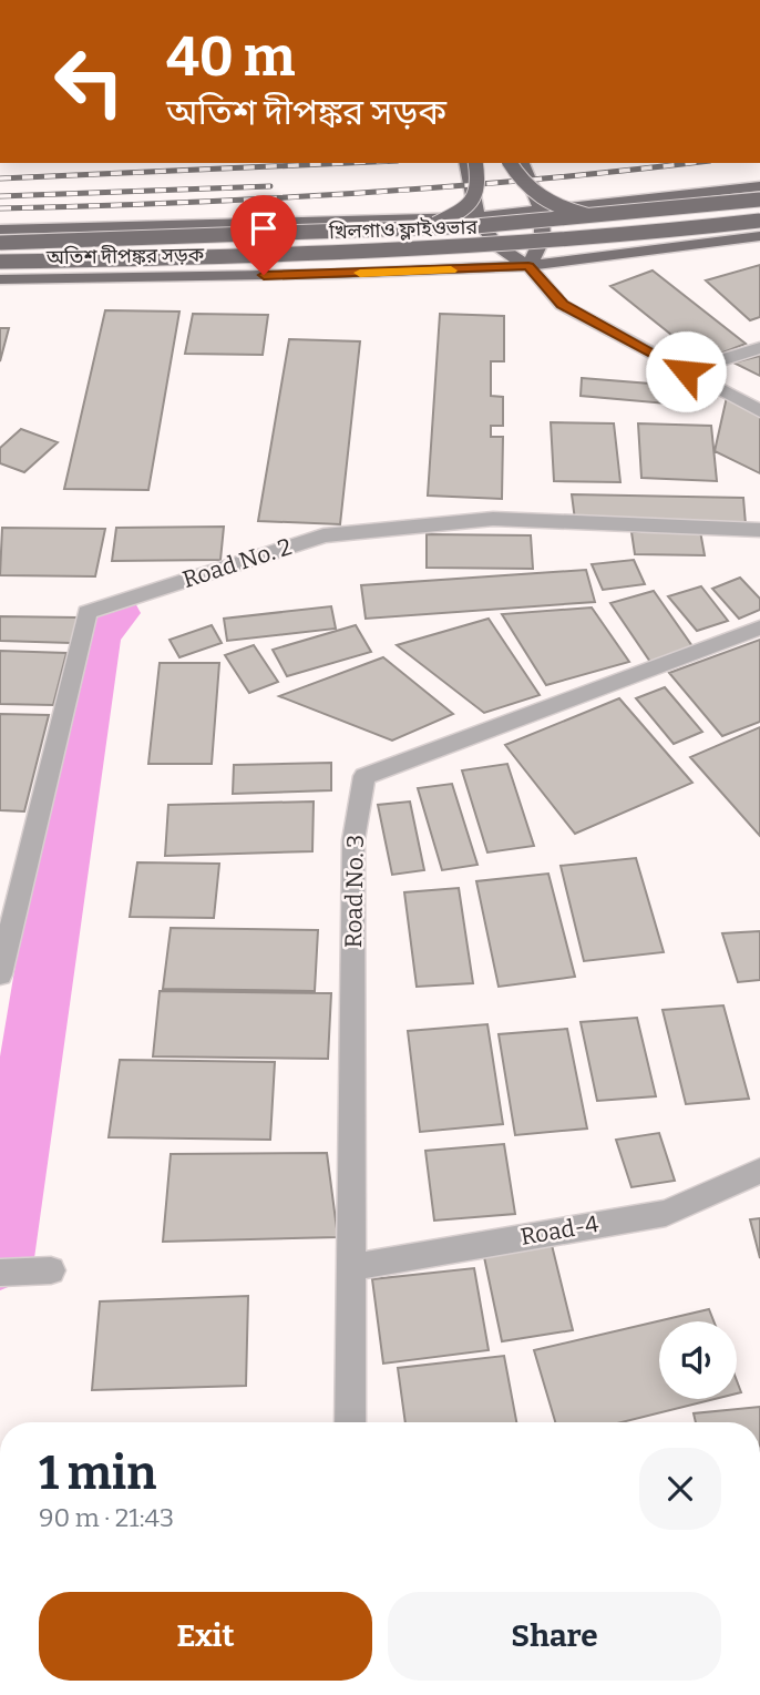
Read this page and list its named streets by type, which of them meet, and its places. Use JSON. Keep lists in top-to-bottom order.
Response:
{
  "streets": {
    "main road": ["খিলগাও ফ্লাইওভার", "অতিশ দীপঙ্কর সড়ক"],
    "street": ["Road No. 2", "Road No. 3", "Road-4"]
  },
  "crossings": [
    ["Road No. 3", "Road-4"]
  ],
  "page": {
    "turn": ["40 m", "অতিশ দীপঙ্কর সড়ক"],
    "heading": ["1 min", "90 m · 21:43"],
    "buttons": ["Exit", "Share"]
  }
}
